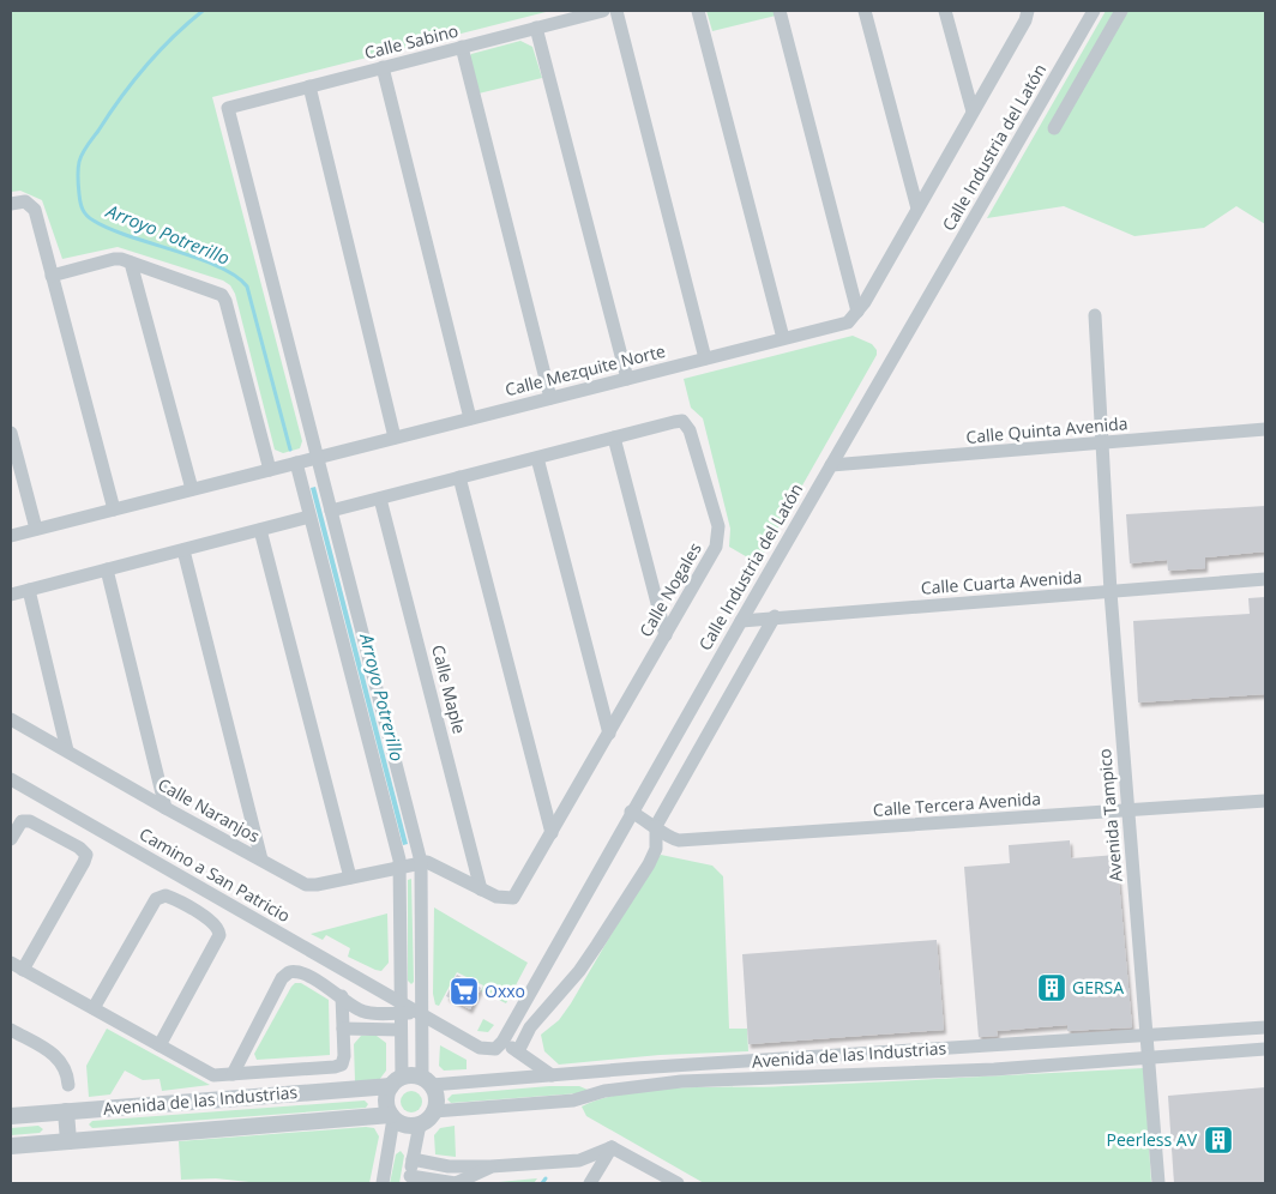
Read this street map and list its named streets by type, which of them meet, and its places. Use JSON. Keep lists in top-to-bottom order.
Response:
{
  "streets": {
    "street": [
      "Calle Sabino",
      "Calle Industria del Latón",
      "Calle Mezquite Norte",
      "Calle Quinta Avenida",
      "Calle Cuarta Avenida",
      "Calle Nogales",
      "Calle Maple",
      "Calle Tercera Avenida",
      "Calle Naranjos",
      "Avenida Tampico",
      "Camino a San Patricio",
      "Avenida de las Industrias"
    ]
  },
  "crossings": [
    ["Calle Sabino", "Calle Mezquite Norte"],
    ["Calle Industria del Latón", "Calle Quinta Avenida"],
    ["Calle Industria del Latón", "Calle Cuarta Avenida"],
    ["Calle Industria del Latón", "Calle Tercera Avenida"],
    ["Calle Quinta Avenida", "Avenida Tampico"],
    ["Calle Cuarta Avenida", "Avenida Tampico"],
    ["Calle Nogales", "Calle Maple"],
    ["Calle Nogales", "Calle Naranjos"],
    ["Calle Tercera Avenida", "Avenida Tampico"],
    ["Avenida Tampico", "Avenida de las Industrias"]
  ],
  "water": ["Arroyo Potrerillo"],
  "places": {
    "building": ["GERSA", "Peerless AV"],
    "supermarket": ["Oxxo"]
  }
}
